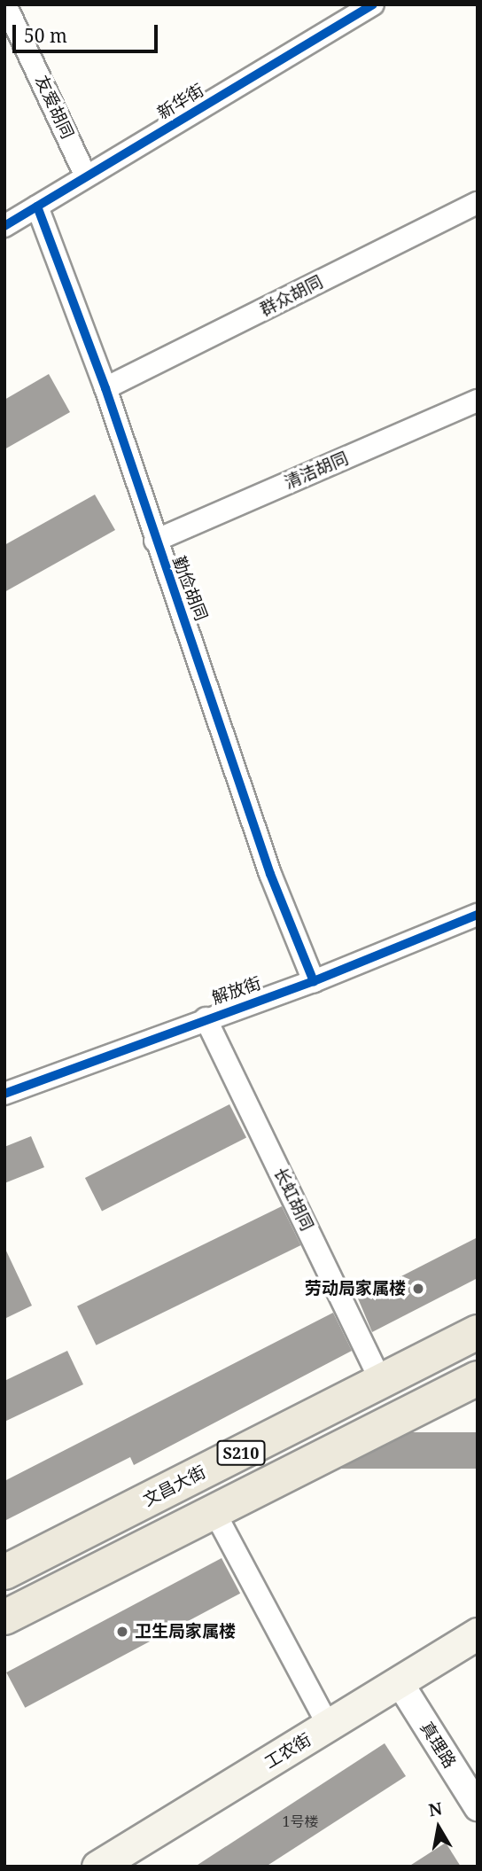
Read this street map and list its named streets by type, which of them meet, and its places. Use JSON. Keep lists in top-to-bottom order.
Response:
{
  "streets": {
    "main road": ["S210", "文昌大街", "工农街"],
    "street": [
      "新华街",
      "友爱胡同",
      "群众胡同",
      "清洁胡同",
      "勤俭胡同",
      "解放街",
      "长虹胡同",
      "真理路"
    ]
  },
  "crossings": [
    ["新华街", "友爱胡同"],
    ["新华街", "勤俭胡同"],
    ["群众胡同", "勤俭胡同"],
    ["清洁胡同", "勤俭胡同"],
    ["勤俭胡同", "解放街"],
    ["解放街", "长虹胡同"],
    ["长虹胡同", "文昌大街"],
    ["真理路", "工农街"]
  ],
  "places": ["劳动局家属楼", "卫生局家属楼"],
  "house_numbers": ["1号楼"],
  "scale_bar": "50 m",
  "north": "top"
}
